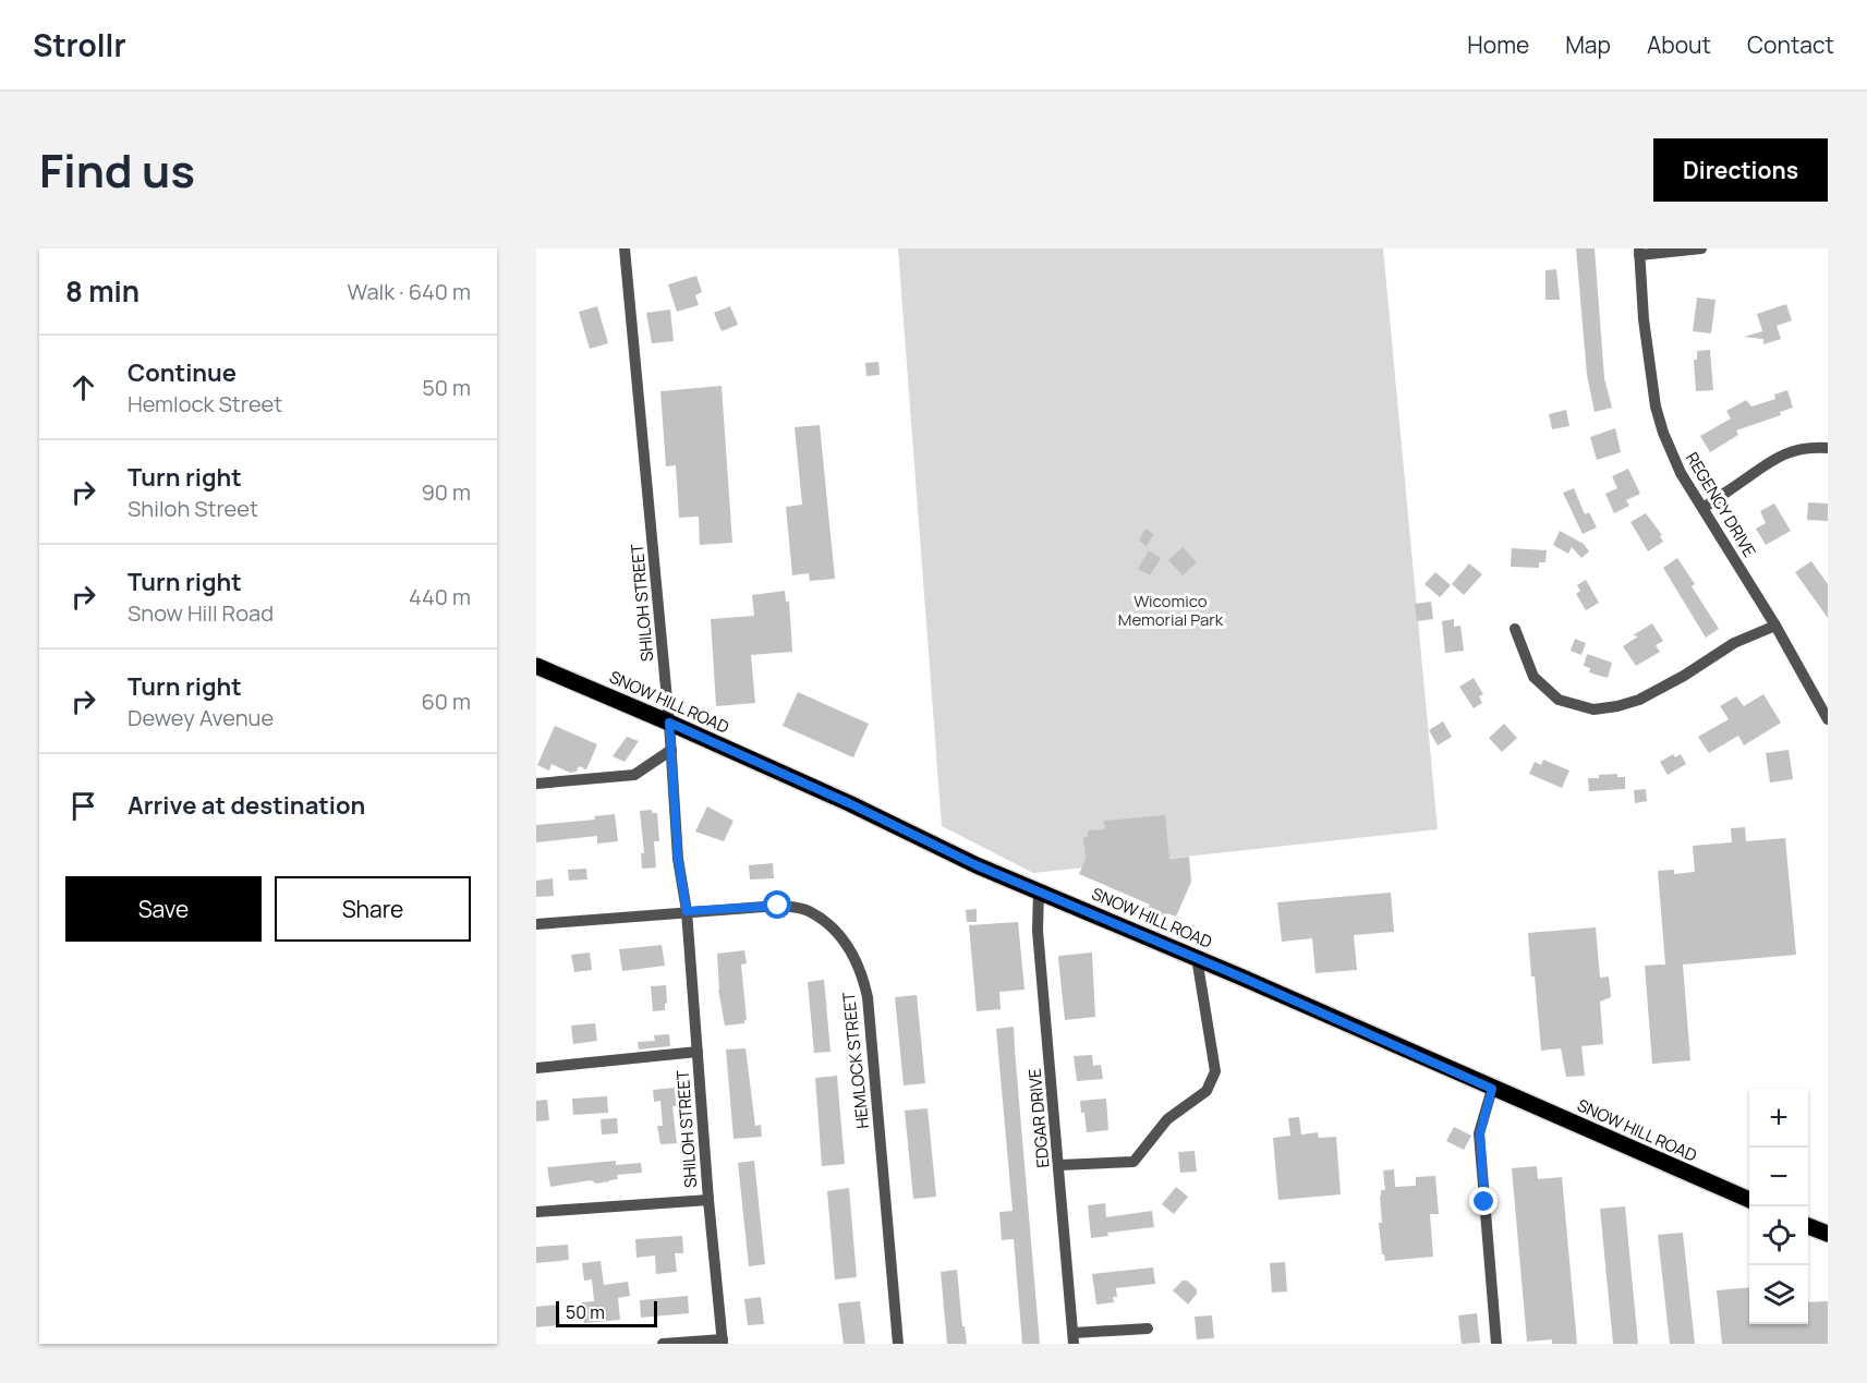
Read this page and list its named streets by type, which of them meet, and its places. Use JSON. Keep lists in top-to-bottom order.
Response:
{
  "streets": {
    "main road": ["SNOW HILL ROAD"],
    "street": [
      "REGENCY DRIVE",
      "SHILOH STREET",
      "HEMLOCK STREET",
      "EDGAR DRIVE"
    ]
  },
  "crossings": [
    ["SHILOH STREET", "SNOW HILL ROAD"],
    ["SHILOH STREET", "HEMLOCK STREET"],
    ["SNOW HILL ROAD", "EDGAR DRIVE"]
  ],
  "parks": ["Wicomico Memorial Park"],
  "scale_bar": "50 m",
  "page": {
    "header": "Strollr",
    "nav": [
      "Home",
      "Map",
      "About",
      "Contact"
    ],
    "title": "Find us",
    "buttons": [
      "Directions",
      ["Save", "Share"]
    ],
    "heading": ["8 min", "Walk · 640 m"],
    "list": [
      ["Continue", "Hemlock Street", "50 m"],
      ["Turn right", "Shiloh Street", "90 m"],
      ["Turn right", "Snow Hill Road", "440 m"],
      ["Turn right", "Dewey Avenue", "60 m"],
      "Arrive at destination"
    ],
    "map_buttons": ["+", "−"],
    "scale": "50 m"
  }
}
